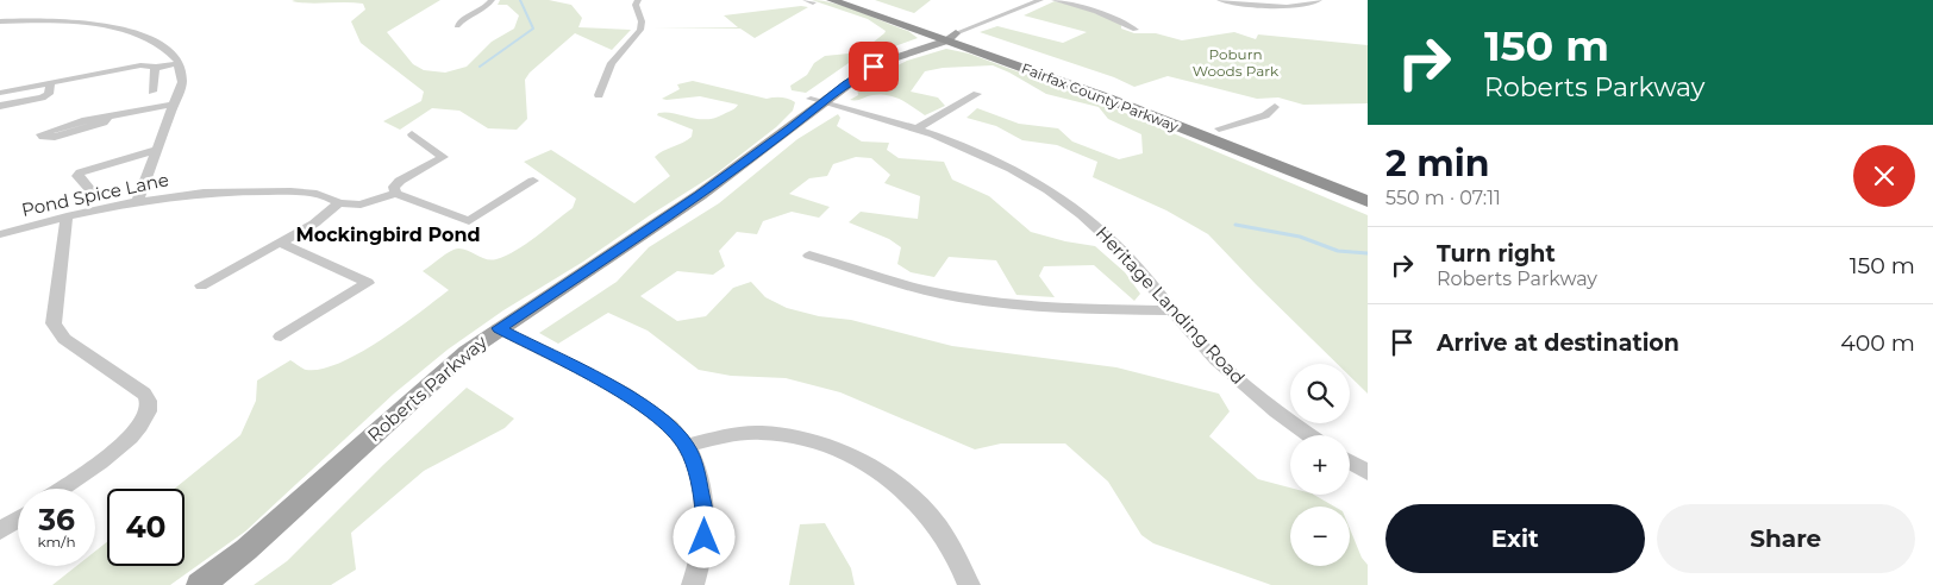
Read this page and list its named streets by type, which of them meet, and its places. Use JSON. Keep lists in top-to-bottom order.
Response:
{
  "streets": {
    "highway": ["Fairfax County Parkway"],
    "main road": ["Roberts Parkway"],
    "street": ["Pond Spice Lane", "Heritage Landing Road"]
  },
  "crossings": [
    ["Fairfax County Parkway", "Roberts Parkway"],
    ["Heritage Landing Road", "Roberts Parkway"]
  ],
  "districts": ["Mockingbird Pond"],
  "parks": ["Poburn Woods Park"],
  "page": {
    "turn": ["150 m", "Roberts Parkway"],
    "heading": ["2 min", "550 m · 07:11"],
    "list": [
      {
        "name": "Turn right",
        "note": "Roberts Parkway",
        "value": "150 m"
      },
      {
        "name": "Arrive at destination",
        "value": "400 m"
      }
    ],
    "map_buttons": ["+", "−"],
    "speed": "36 km/h",
    "limit": "40",
    "buttons": ["Exit", "Share"]
  }
}
